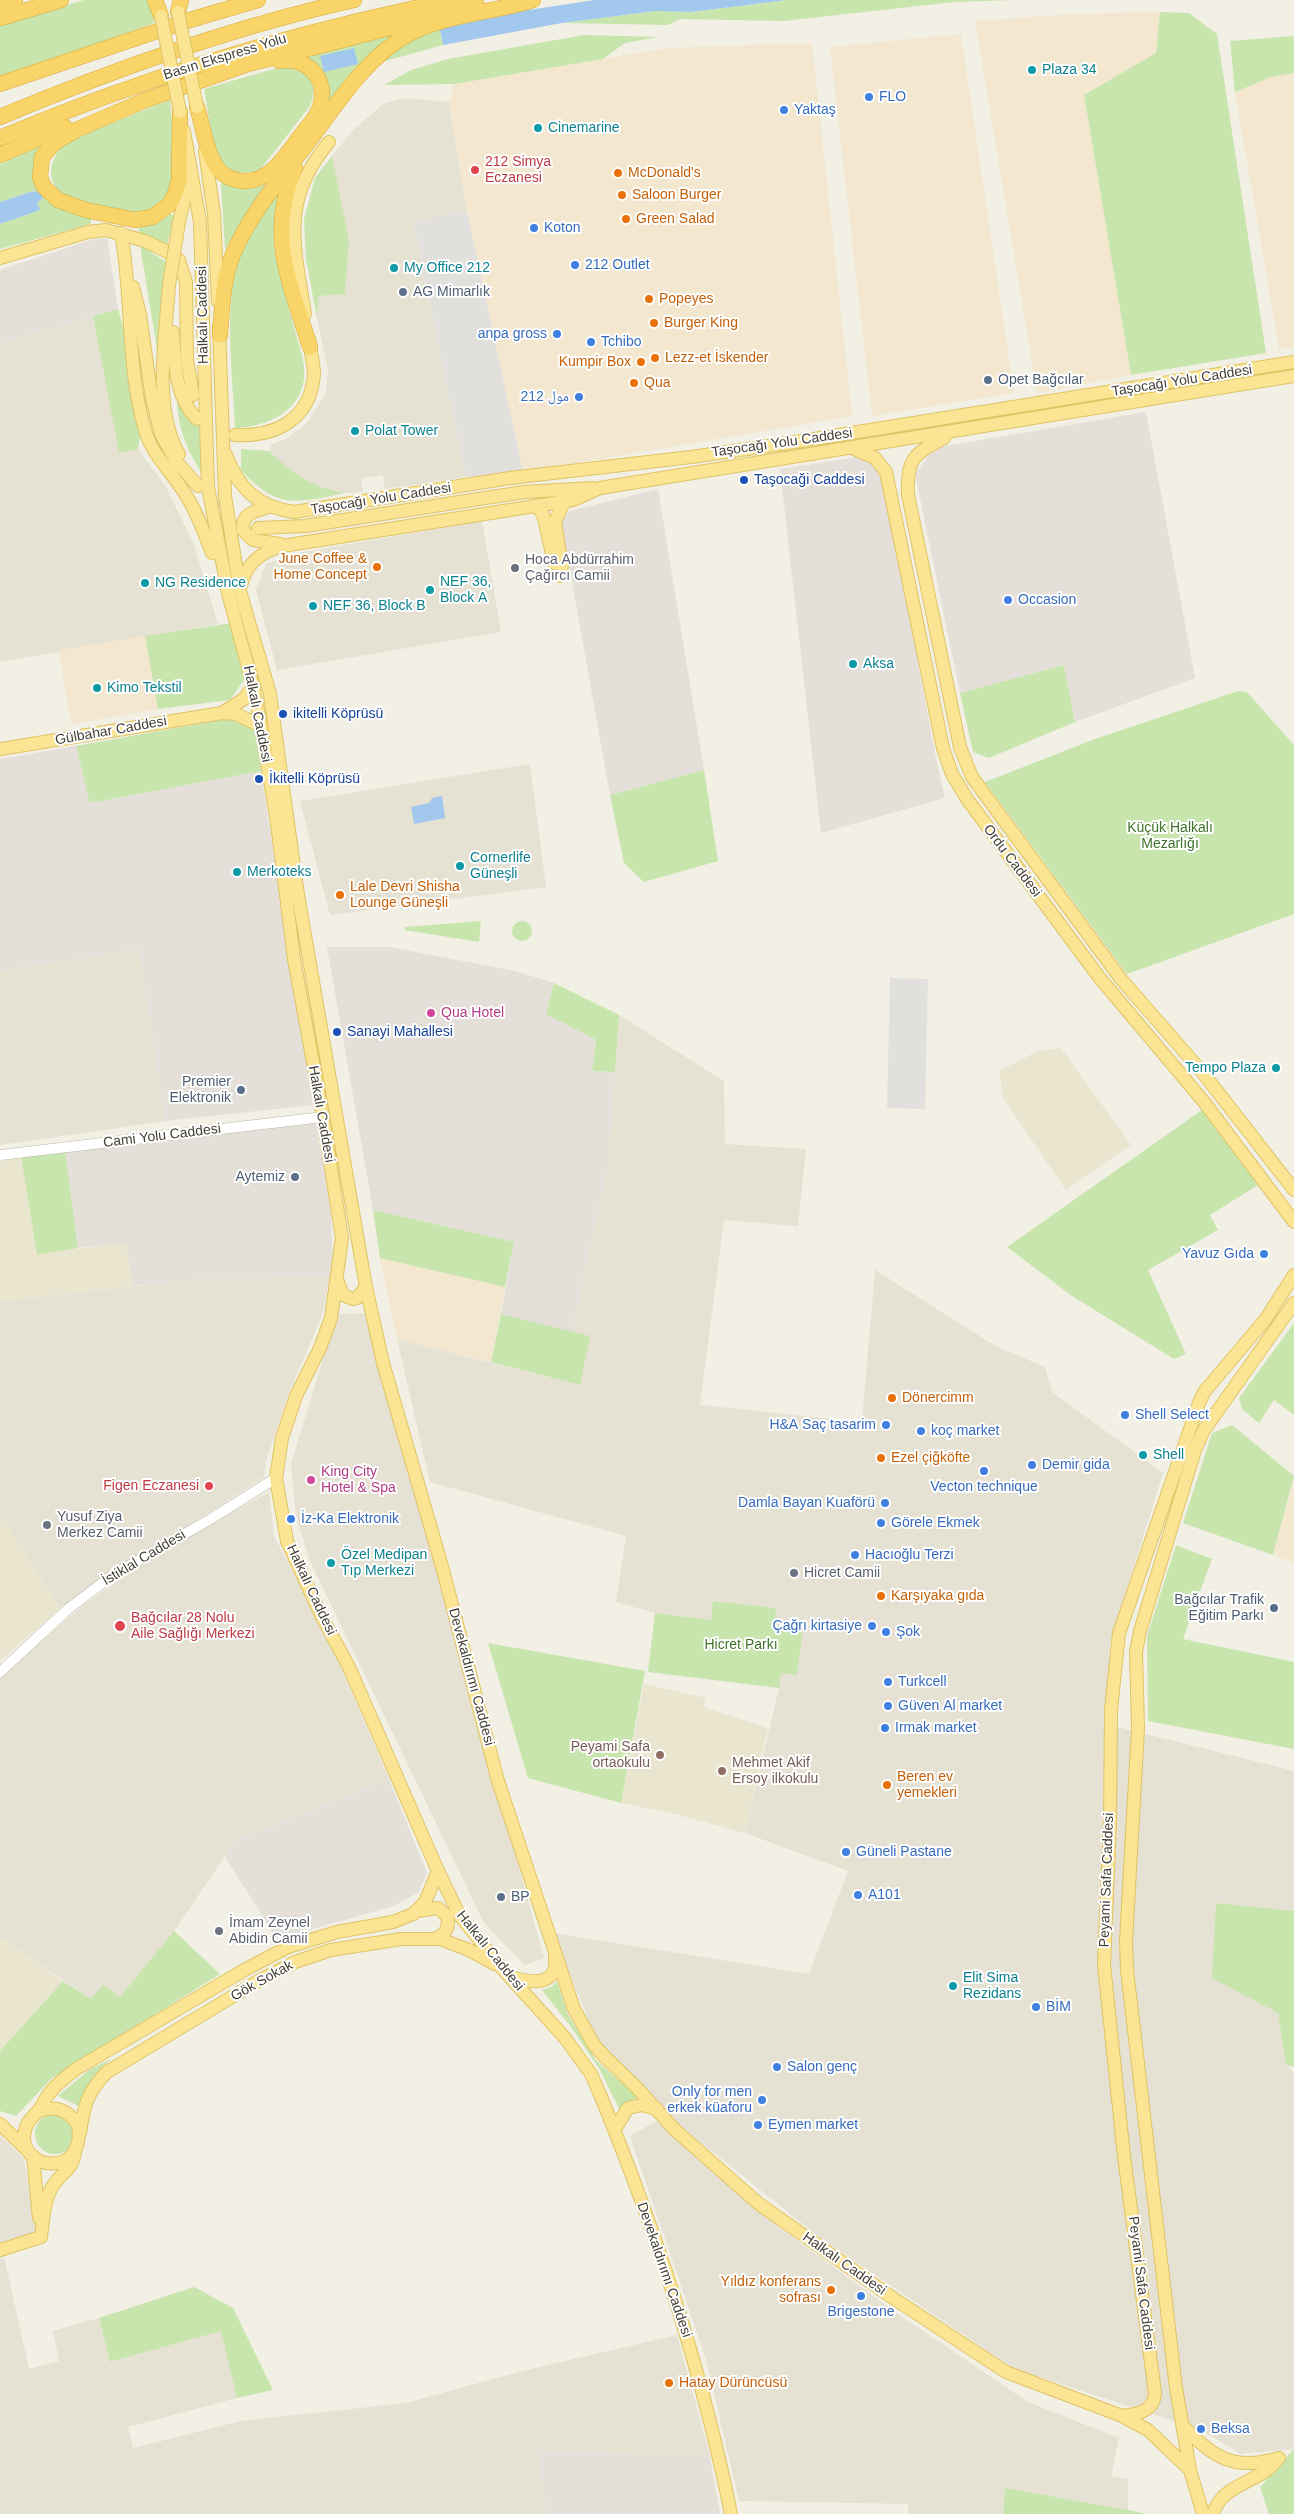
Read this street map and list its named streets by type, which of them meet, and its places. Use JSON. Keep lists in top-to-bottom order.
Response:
{
  "streets": {
    "highway": ["Basın Ekspress Yolu"],
    "main road": [
      "Halkalı Caddesi",
      "Taşocağı Yolu Caddesi",
      "Gülbahar Caddesi",
      "Ordu Caddesi",
      "Devekaldırımı Caddesi",
      "Peyami Safa Caddesi",
      "Gök Sokak"
    ],
    "street": ["Cami Yolu Caddesi", "İstiklal Caddesi"]
  },
  "crossings": [
    ["Halkalı Caddesi", "Gülbahar Caddesi"],
    ["Halkalı Caddesi", "Cami Yolu Caddesi"],
    ["Halkalı Caddesi", "İstiklal Caddesi"],
    ["Halkalı Caddesi", "Devekaldırımı Caddesi"],
    ["Halkalı Caddesi", "Peyami Safa Caddesi"],
    ["Halkalı Caddesi", "Gök Sokak"],
    ["Taşocağı Yolu Caddesi", "Ordu Caddesi"]
  ],
  "parks": ["Küçük Halkalı Mezarlığı", "Hicret Parkı"],
  "places": [
    "Plaza 34",
    "FLO",
    "Yaktaş",
    "Cinemarine",
    "212 Simya Eczanesi",
    "McDonald's",
    "Saloon Burger",
    "Green Salad",
    "Koton",
    "212 Outlet",
    "My Office 212",
    "AG Mimarlık",
    "Popeyes",
    "Burger King",
    "anpa gross",
    "Tchibo",
    "Lezz-et İskender",
    "Kumpir Box",
    "Opet Bağcılar",
    "Qua",
    "مول 212",
    "Polat Tower",
    "Taşocaği Caddesi",
    "June Coffee & Home Concept",
    "Hoca Abdürrahim Çağırcı Camii",
    "NG Residence",
    "NEF 36, Block A",
    "Occasion",
    "NEF 36, Block B",
    "Aksa",
    "Kimo Tekstil",
    "ikitelli Köprüsü",
    "İkitelli Köprüsü",
    "Cornerlife Güneşli",
    "Merkoteks",
    "Lale Devri Shisha Lounge Güneşli",
    "Qua Hotel",
    "Sanayi Mahallesi",
    "Tempo Plaza",
    "Premier Elektronik",
    "Aytemiz",
    "Yavuz Gıda",
    "Dönercimm",
    "Shell Select",
    "H&A Saç tasarim",
    "koç market",
    "Shell",
    "Ezel çiğköfte",
    "Demir gida",
    "Vecton technique",
    "King City Hotel & Spa",
    "Figen Eczanesi",
    "Damla Bayan Kuaförü",
    "İz-Ka Elektronik",
    "Görele Ekmek",
    "Yusuf Ziya Merkez Camii",
    "Hacıoğlu Terzi",
    "Özel Medipan Tıp Merkezi",
    "Hicret Camii",
    "Karşıyaka gıda",
    "Bağcılar Trafik Eğitim Parkı",
    "Bağcılar 28 Nolu Aile Sağlığı Merkezi",
    "Çağrı kirtasiye",
    "Şok",
    "Turkcell",
    "Güven Al market",
    "Irmak market",
    "Peyami Safa ortaokulu",
    "Mehmet Akif Ersoy ilkokulu",
    "Beren ev yemekleri",
    "Güneli Pastane",
    "A101",
    "BP",
    "İmam Zeynel Abidin Camii",
    "Elit Sima Rezidans",
    "BİM",
    "Salon genç",
    "Only for men erkek küaforu",
    "Eymen market",
    "Yıldız konferans sofrası",
    "Brigestone",
    "Hatay Dürüncüsü",
    "Beksa"
  ]
}
